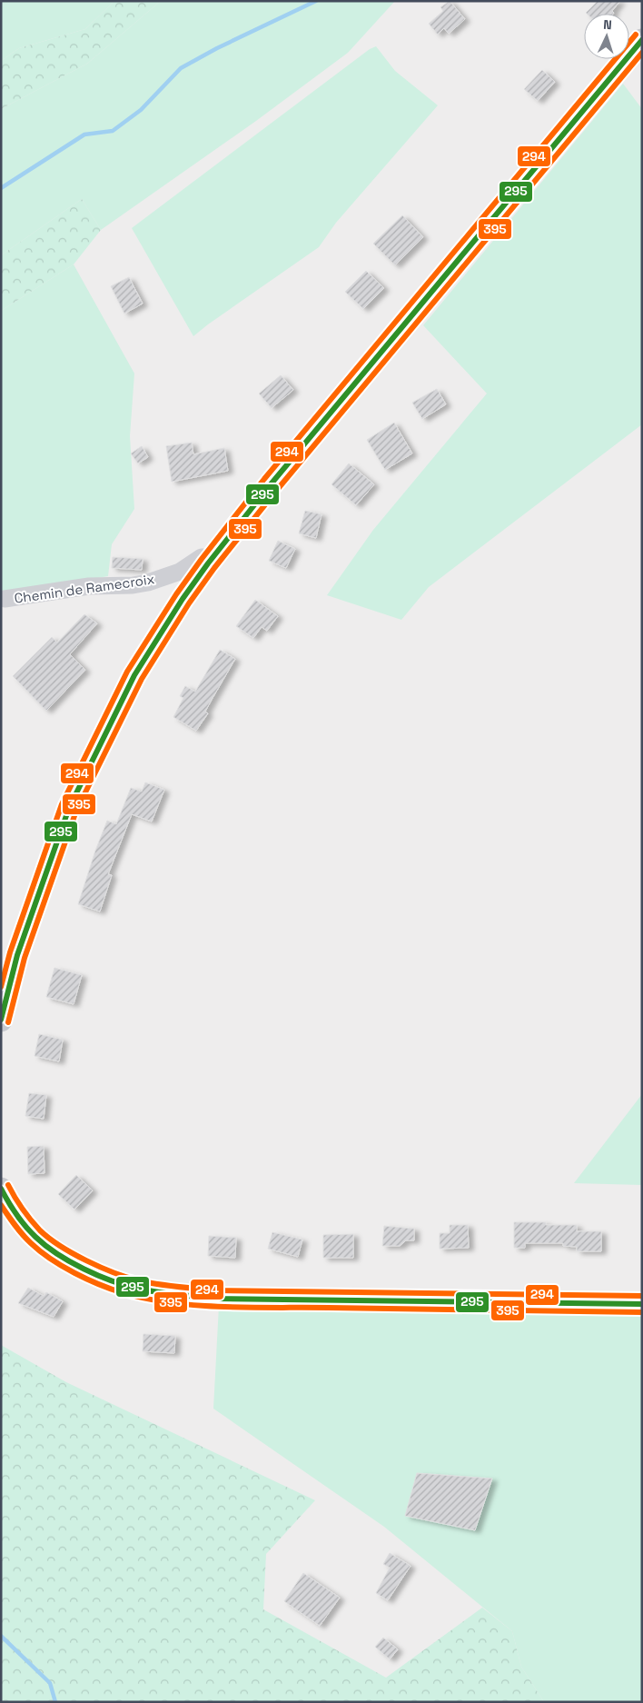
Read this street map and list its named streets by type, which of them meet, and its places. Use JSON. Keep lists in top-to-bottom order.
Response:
{
  "streets": {
    "street": ["Chemin de Ramecroix"]
  },
  "lines": ["transit line 294", "transit line 295", "transit line 395"],
  "north": "top"
}
